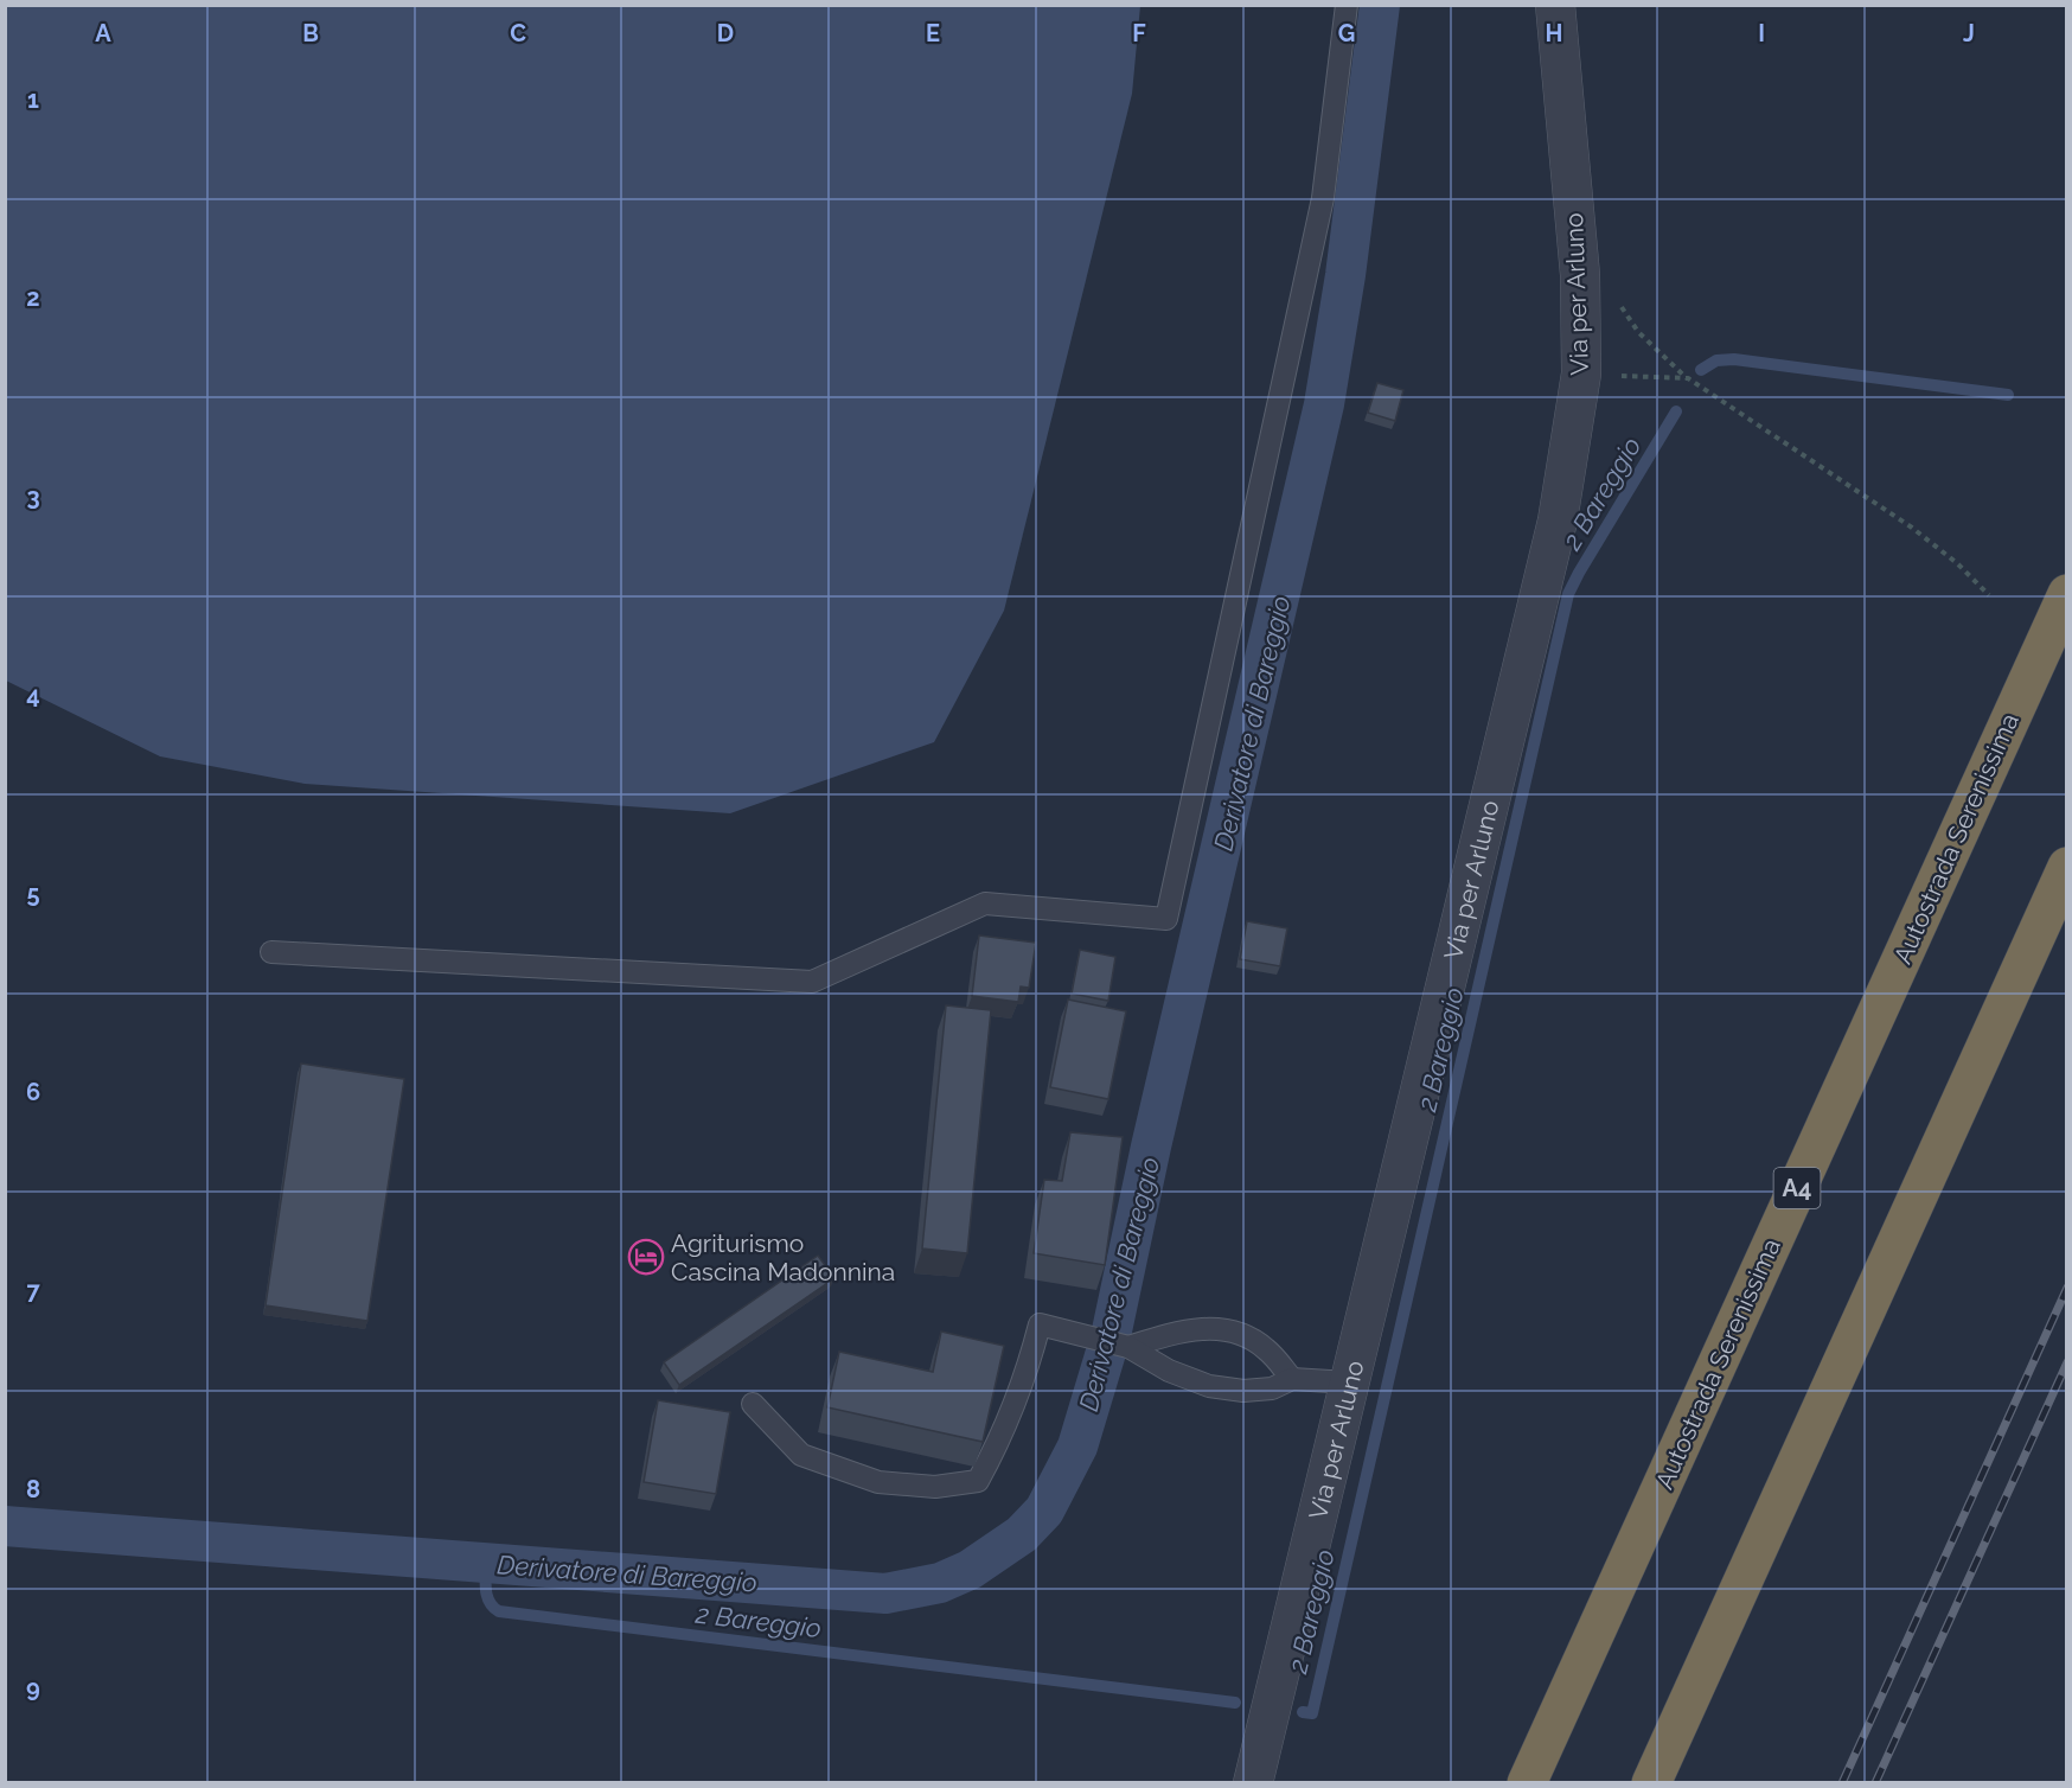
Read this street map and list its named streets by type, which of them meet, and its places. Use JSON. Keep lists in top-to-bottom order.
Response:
{
  "streets": {
    "highway": ["Autostrada Serenissima", "A4"],
    "street": ["Via per Arluno"]
  },
  "water": ["2 Bareggio", "Derivatore di Bareggio"],
  "places": {
    "hotel": ["Agriturismo Cascina Madonnina"]
  },
  "grid": {
    "columns": [
      "A",
      "B",
      "C",
      "D",
      "E",
      "F",
      "G",
      "H",
      "I",
      "J"
    ],
    "rows": [
      "1",
      "2",
      "3",
      "4",
      "5",
      "6",
      "7",
      "8",
      "9"
    ]
  }
}
